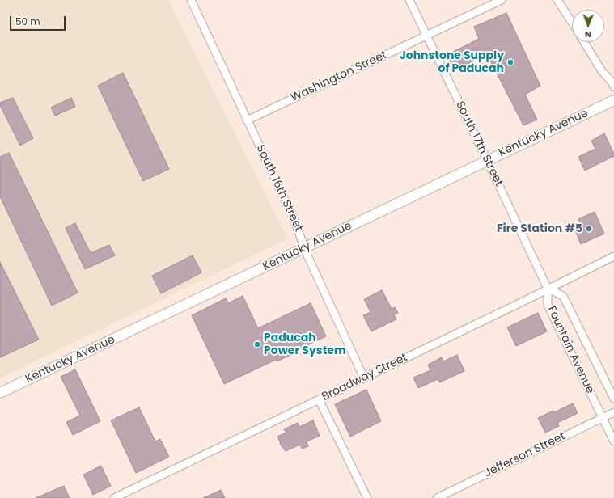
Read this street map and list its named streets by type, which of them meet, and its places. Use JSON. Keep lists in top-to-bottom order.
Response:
{
  "streets": {
    "main road": ["Kentucky Avenue"],
    "street": [
      "Washington Street",
      "South 17th Street",
      "South 16th Street",
      "Fountain Avenue",
      "Broadway Street",
      "Jefferson Street"
    ]
  },
  "crossings": [
    ["Washington Street", "South 17th Street"],
    ["Washington Street", "South 16th Street"],
    ["Kentucky Avenue", "South 17th Street"],
    ["Kentucky Avenue", "South 16th Street"],
    ["South 17th Street", "Fountain Avenue"],
    ["South 17th Street", "Broadway Street"],
    ["South 16th Street", "Broadway Street"],
    ["Fountain Avenue", "Broadway Street"],
    ["Fountain Avenue", "Jefferson Street"]
  ],
  "places": ["Johnstone Supply of Paducah", "Fire Station #5", "Paducah Power System"],
  "scale_bar": "50 m",
  "north": "bottom"
}
